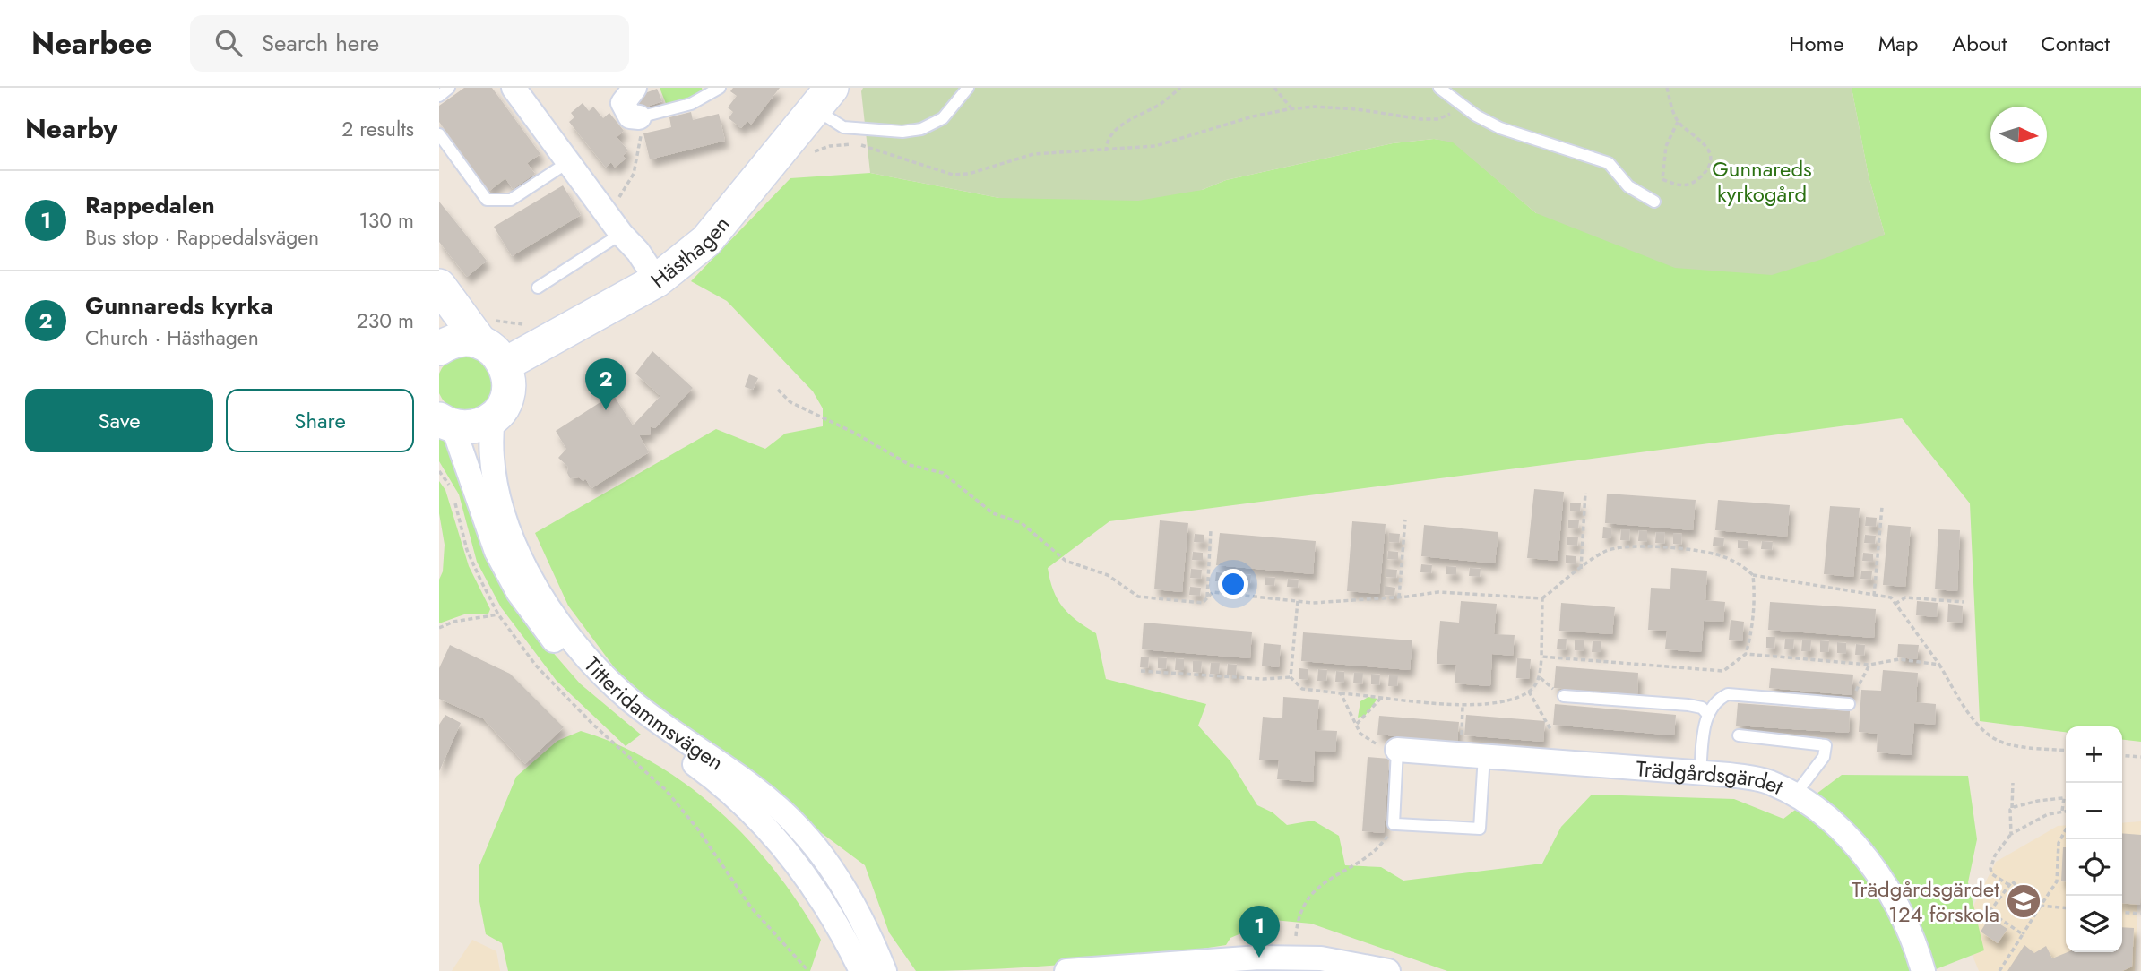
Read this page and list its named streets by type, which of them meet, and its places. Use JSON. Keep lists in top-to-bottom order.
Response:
{
  "streets": {
    "street": ["Hästhagen", "Titteridammsvägen", "Trädgårdsgärdet"]
  },
  "parks": ["Gunnareds kyrkogård"],
  "places": {
    "school or university": ["Trädgårdsgärdet 124 förskola"]
  },
  "north": "right",
  "page": {
    "header": "Nearbee",
    "search": "Search here",
    "nav": [
      "Home",
      "Map",
      "About",
      "Contact"
    ],
    "heading": ["Nearby", "2 results"],
    "list": [
      {
        "mark": "1",
        "name": "Rappedalen",
        "note": "Bus stop · Rappedalsvägen",
        "value": "130 m"
      },
      {
        "mark": "2",
        "name": "Gunnareds kyrka",
        "note": "Church · Hästhagen",
        "value": "230 m"
      }
    ],
    "pins": ["2", "1"],
    "buttons": ["Save", "Share"],
    "map_buttons": ["+", "−"]
  }
}
